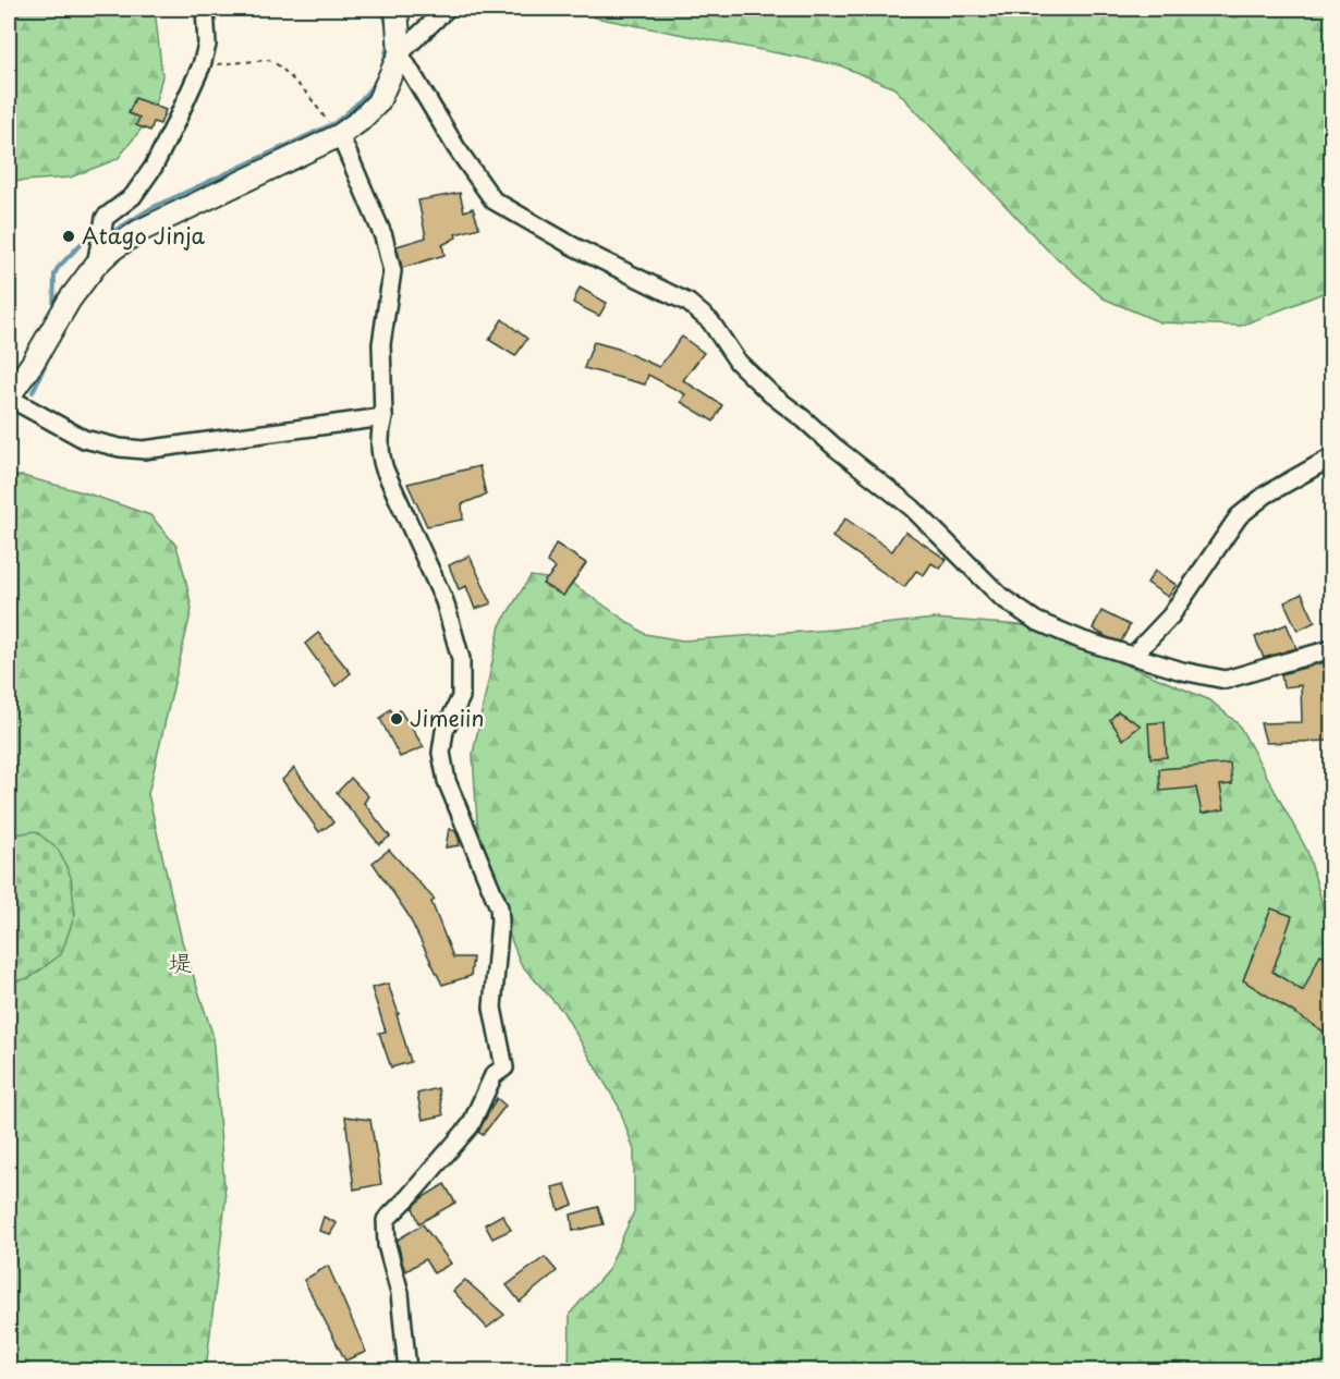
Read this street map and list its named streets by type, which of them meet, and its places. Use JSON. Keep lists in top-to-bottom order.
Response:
{
  "districts": ["堤"],
  "places": ["Atago Jinja", "Jimeiin"]
}
